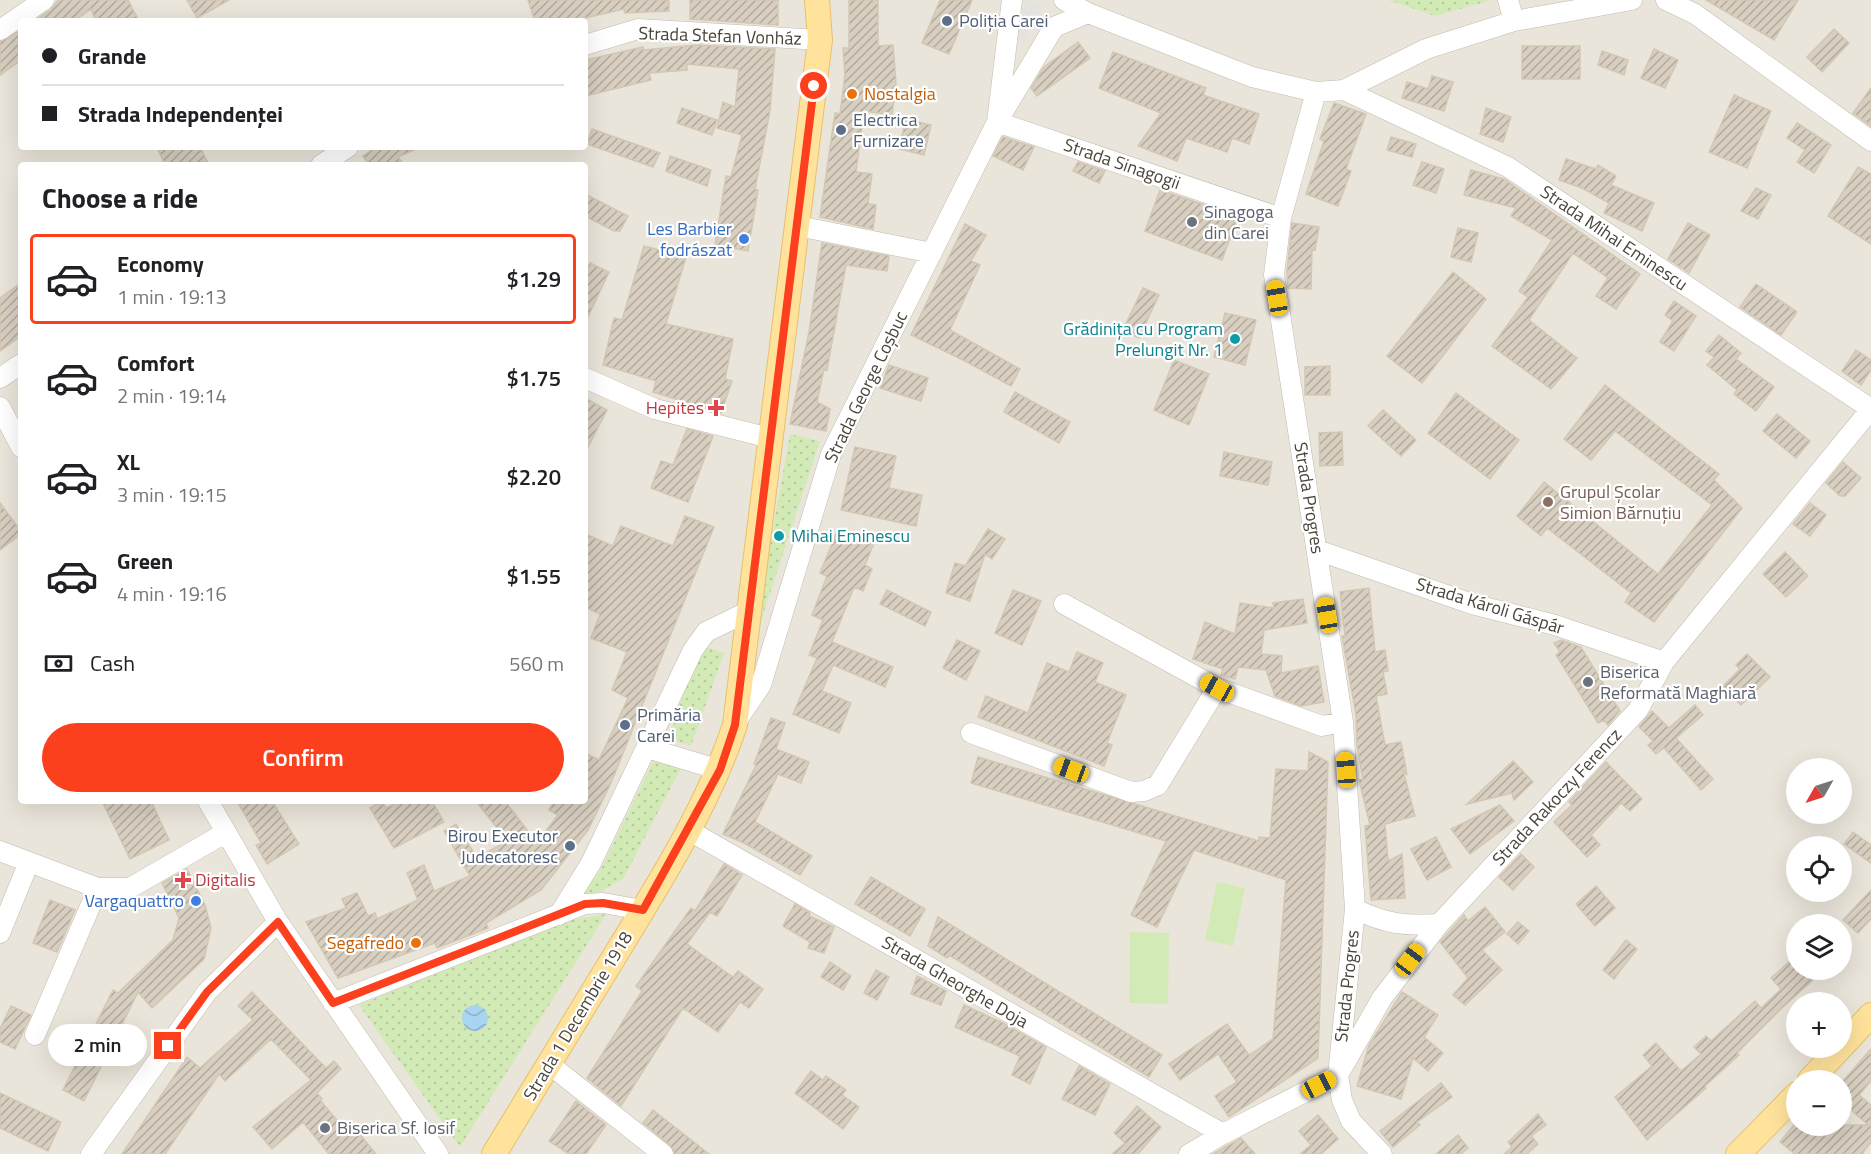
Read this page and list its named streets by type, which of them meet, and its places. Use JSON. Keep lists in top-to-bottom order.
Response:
{
  "streets": {
    "main road": ["Strada 1 Decembrie 1918"],
    "street": [
      "Strada Stefan Vonház",
      "Strada Sinagogii",
      "Strada Mihai Eminescu",
      "Strada George Coșbuc",
      "Strada Progres",
      "Strada Károli Gáspár",
      "Strada Rakoczy Ferencz",
      "Strada Gheorghe Doja"
    ]
  },
  "crossings": [
    ["Strada Stefan Vonház", "Strada 1 Decembrie 1918"],
    ["Strada Sinagogii", "Strada George Coșbuc"],
    ["Strada Sinagogii", "Strada Progres"],
    ["Strada Mihai Eminescu", "Strada Rakoczy Ferencz"],
    ["Strada George Coșbuc", "Strada 1 Decembrie 1918"],
    ["Strada Progres", "Strada Károli Gáspár"],
    ["Strada Progres", "Strada Rakoczy Ferencz"],
    ["Strada Károli Gáspár", "Strada Rakoczy Ferencz"],
    ["Strada Gheorghe Doja", "Strada 1 Decembrie 1918"]
  ],
  "places": {
    "other": [
      "Poliția Carei",
      "Nostalgia",
      "Electrica Furnizare",
      "Sinagoga din Carei",
      "Les Barbier fodrászat",
      "Grădinița cu Program Prelungit Nr. 1",
      "Grupul Școlar Simion Bărnuțiu",
      "Mihai Eminescu",
      "Biserica Reformată Maghiară",
      "Primăria Carei",
      "Birou Executor Judecatoresc",
      "Vargaquattro",
      "Segafredo",
      "Biserica Sf. Iosif"
    ],
    "health": ["Hepites", "Digitalis"]
  },
  "north": "bottom left",
  "page": {
    "banner": ["Grande", "Strada Independenței"],
    "heading": "Choose a ride",
    "list": [
      {
        "name": "Economy",
        "note": "1 min · 19:13",
        "value": "$1.29"
      },
      {
        "name": "Comfort",
        "note": "2 min · 19:14",
        "value": "$1.75"
      },
      {
        "name": "XL",
        "note": "3 min · 19:15",
        "value": "$2.20"
      },
      {
        "name": "Green",
        "note": "4 min · 19:16",
        "value": "$1.55"
      }
    ],
    "pay": ["Cash", "560 m"],
    "buttons": "Confirm",
    "map_buttons": ["+", "−"],
    "bubble": "2 min"
  }
}
